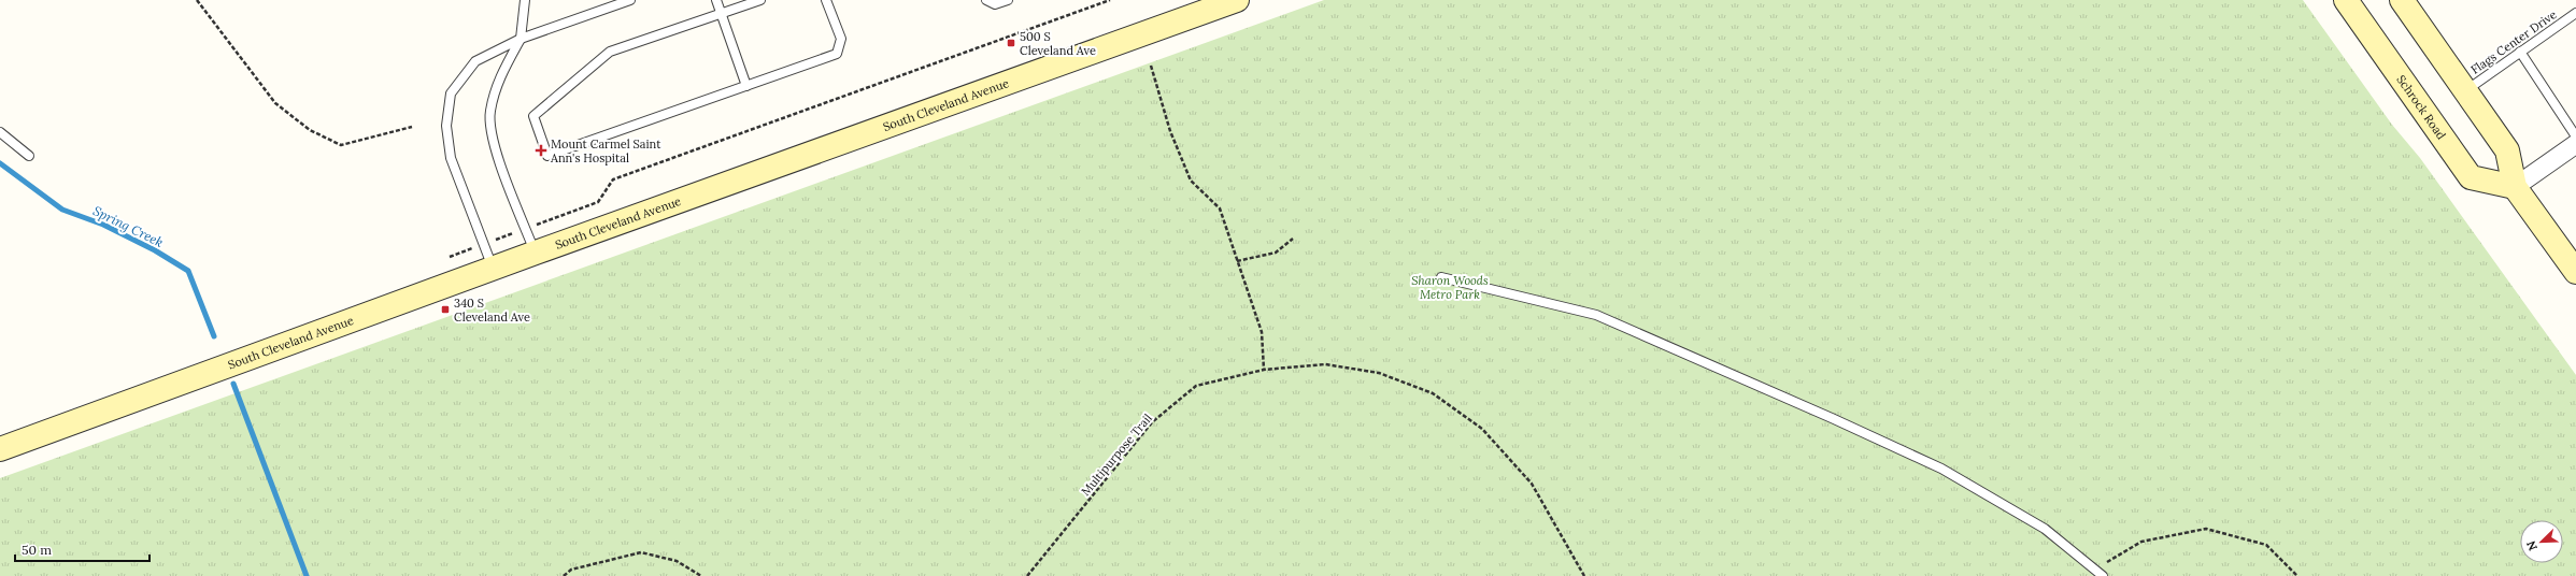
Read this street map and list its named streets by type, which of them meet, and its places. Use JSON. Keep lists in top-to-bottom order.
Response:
{
  "streets": {
    "main road": ["South Cleveland Avenue", "Schrock Road"],
    "lane": ["Flags Center Drive"],
    "path": ["Multipurpose Trail"]
  },
  "water": ["Spring Creek"],
  "parks": ["Sharon Woods Metro Park"],
  "places": {
    "transit": ["500 S Cleveland Ave", "340 S Cleveland Ave"],
    "health": ["Mount Carmel Saint Ann's Hospital"]
  },
  "scale_bar": "50 m",
  "north": "bottom left"
}
